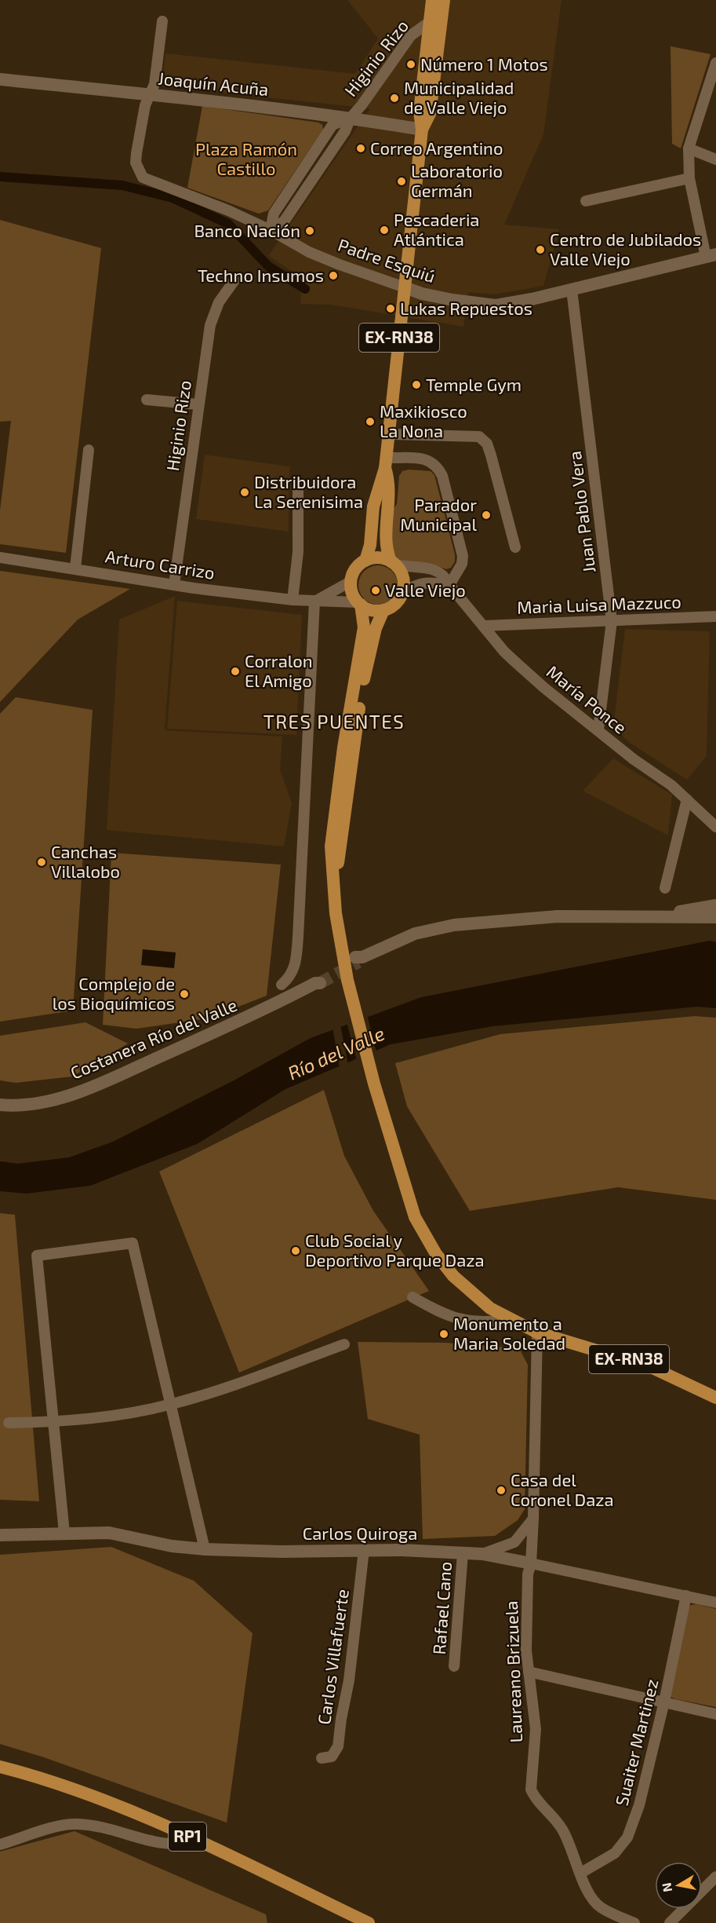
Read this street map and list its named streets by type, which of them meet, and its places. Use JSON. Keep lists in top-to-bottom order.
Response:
{
  "streets": {
    "main road": ["EX-RN38", "RP1"],
    "street": [
      "Higinio Rizo",
      "Joaquín Acuña",
      "Padre Esquiú",
      "Juan Pablo Vera",
      "Arturo Carrizo",
      "Maria Luisa Mazzuco",
      "María Ponce",
      "Costanera Río del Valle",
      "Carlos Quiroga",
      "Rafael Cano",
      "Carlos Villafuerte",
      "Laureano Brizuela",
      "Suaiter Martinez"
    ]
  },
  "crossings": [
    ["Higinio Rizo", "Joaquín Acuña"],
    ["Higinio Rizo", "Padre Esquiú"],
    ["Higinio Rizo", "EX-RN38"],
    ["Higinio Rizo", "Arturo Carrizo"],
    ["Joaquín Acuña", "Padre Esquiú"],
    ["Joaquín Acuña", "EX-RN38"],
    ["Padre Esquiú", "EX-RN38"],
    ["Padre Esquiú", "Juan Pablo Vera"],
    ["EX-RN38", "Arturo Carrizo"],
    ["EX-RN38", "María Ponce"],
    ["EX-RN38", "Laureano Brizuela"],
    ["Juan Pablo Vera", "Maria Luisa Mazzuco"],
    ["Juan Pablo Vera", "María Ponce"],
    ["Arturo Carrizo", "María Ponce"],
    ["Maria Luisa Mazzuco", "María Ponce"],
    ["Carlos Quiroga", "Rafael Cano"],
    ["Carlos Quiroga", "Carlos Villafuerte"],
    ["Carlos Quiroga", "Laureano Brizuela"],
    ["Carlos Quiroga", "Suaiter Martinez"],
    ["Laureano Brizuela", "Suaiter Martinez"]
  ],
  "districts": ["TRES PUENTES"],
  "water": ["Río del Valle"],
  "parks": ["Plaza Ramón Castillo"],
  "places": [
    "Número 1 Motos",
    "Municipalidad de Valle Viejo",
    "Correo Argentino",
    "Laboratorio Germán",
    "Pescaderia Atlántica",
    "Banco Nación",
    "Centro de Jubilados Valle Viejo",
    "Techno Insumos",
    "Lukas Repuestos",
    "Temple Gym",
    "Maxikiosco La Nona",
    "Distribuidora La Serenisima",
    "Parador Municipal",
    "Valle Viejo",
    "Corralon El Amigo",
    "Canchas Villalobo",
    "Complejo de los Bioquímicos",
    "Club Social y Deportivo Parque Daza",
    "Monumento a Maria Soledad",
    "Casa del Coronel Daza"
  ],
  "north": "left"
}
